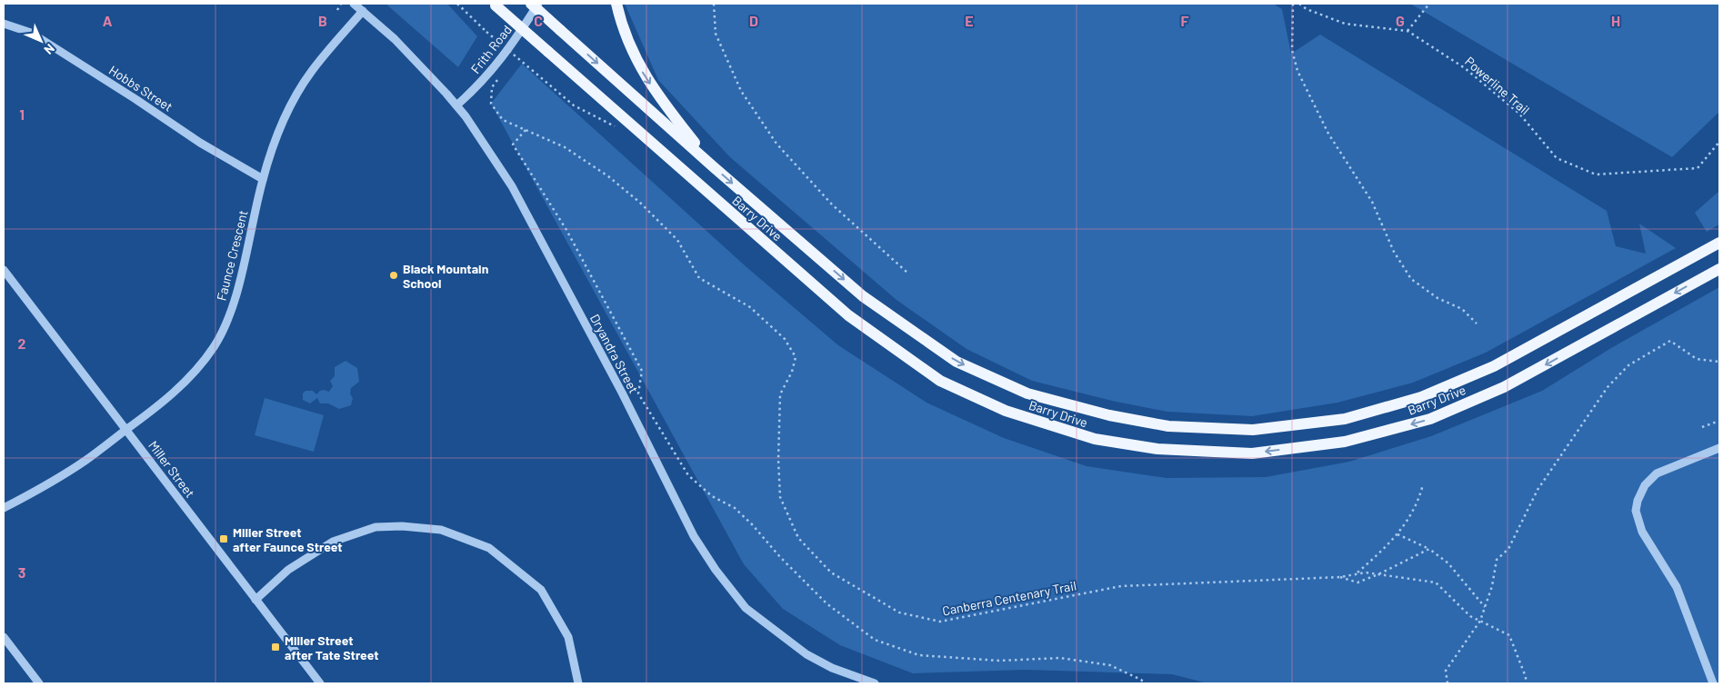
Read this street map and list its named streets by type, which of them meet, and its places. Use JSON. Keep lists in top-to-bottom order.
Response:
{
  "streets": {
    "main road": ["Barry Drive"],
    "street": [
      "Frith Road",
      "Hobbs Street",
      "Faunce Crescent",
      "Dryandra Street",
      "Miller Street"
    ],
    "path": ["Powerline Trail", "Canberra Centenary Trail"]
  },
  "crossings": [
    ["Frith Road", "Dryandra Street"],
    ["Hobbs Street", "Faunce Crescent"],
    ["Faunce Crescent", "Dryandra Street"],
    ["Faunce Crescent", "Miller Street"]
  ],
  "places": {
    "other": ["Black Mountain School"],
    "transit": ["Miller Street after Faunce Street", "Miller Street after Tate Street"]
  },
  "north": "bottom right",
  "grid": {
    "columns": [
      "A",
      "B",
      "C",
      "D",
      "E",
      "F",
      "G",
      "H"
    ],
    "rows": ["1", "2", "3"]
  }
}
